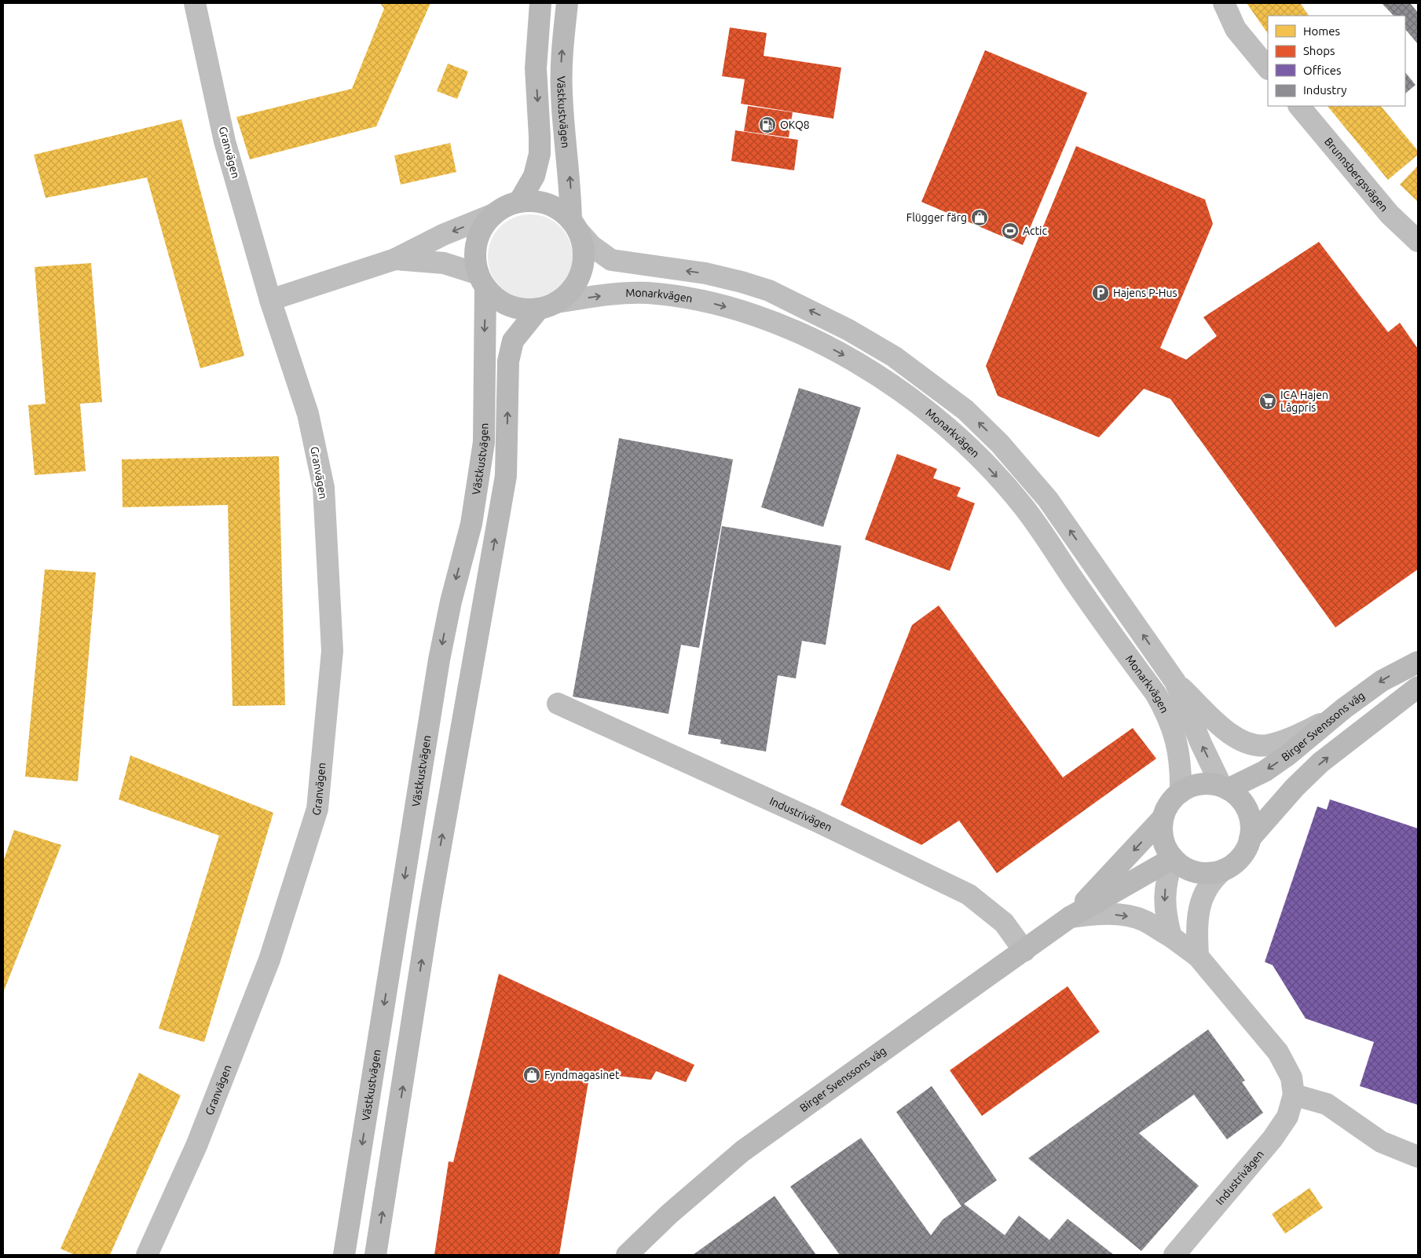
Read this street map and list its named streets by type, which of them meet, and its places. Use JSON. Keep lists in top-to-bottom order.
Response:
{
  "streets": {
    "street": [
      "Västkustvägen",
      "Granvägen",
      "Brunnsbergsvägen",
      "Monarkvägen",
      "Birger Svenssons väg",
      "Industrivägen"
    ]
  },
  "crossings": [
    ["Västkustvägen", "Monarkvägen"],
    ["Monarkvägen", "Birger Svenssons väg"],
    ["Birger Svenssons väg", "Industrivägen"]
  ],
  "places": {
    "fuel station": ["OKQ8"],
    "shop": ["Flügger färg", "Fyndmagasinet"],
    "sports": ["Actic"],
    "parking": ["Hajens P-Hus"],
    "supermarket": ["ICA Hajen Lågpris"]
  },
  "legend": [
    "Homes",
    "Shops",
    "Offices",
    "Industry"
  ]
}
